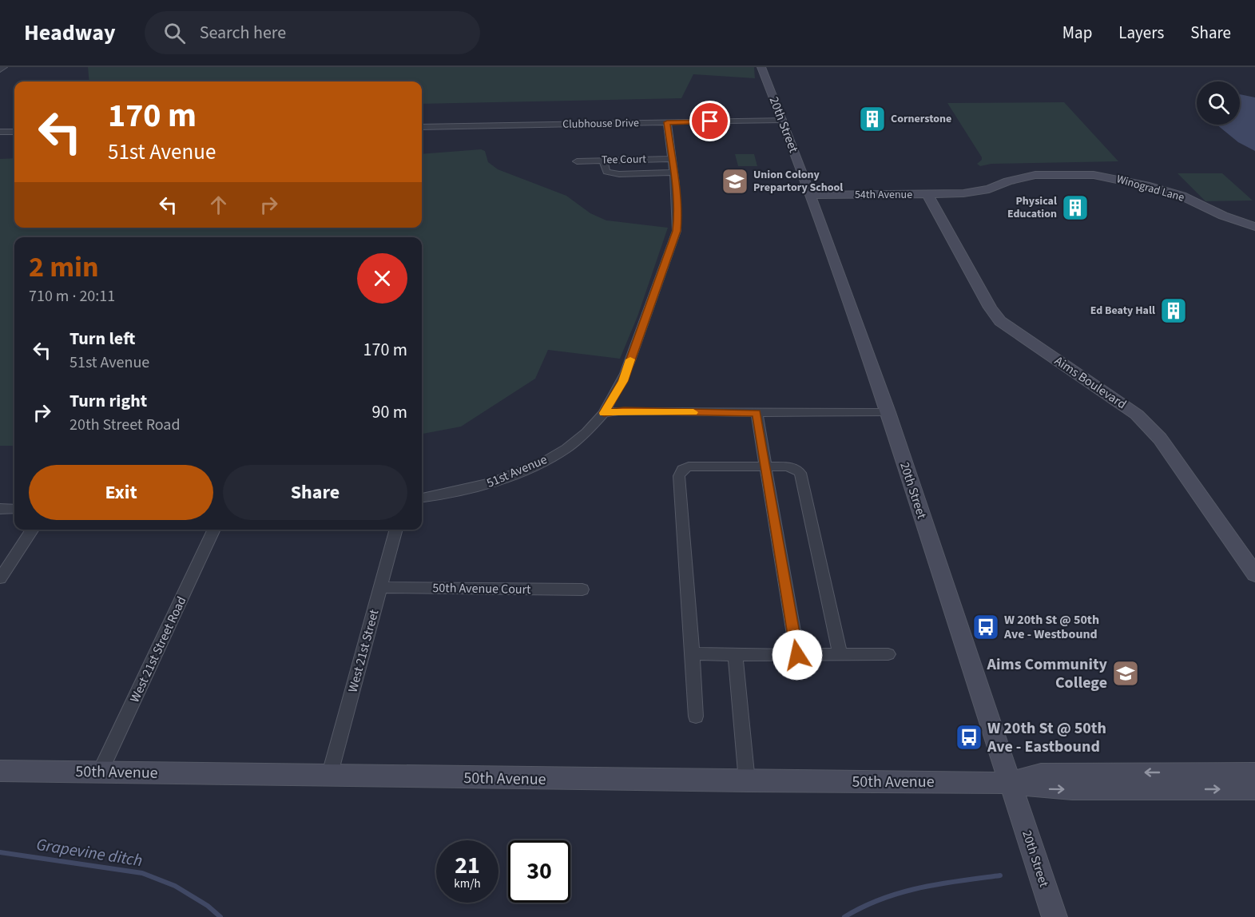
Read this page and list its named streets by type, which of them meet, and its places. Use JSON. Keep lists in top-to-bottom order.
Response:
{
  "streets": {
    "street": [
      "Clubhouse Drive",
      "20th Street",
      "Tee Court",
      "Winograd Lane",
      "54th Avenue",
      "Aims Boulevard",
      "51st Avenue",
      "50th Avenue Court",
      "West 21st Street Road",
      "West 21st Street",
      "50th Avenue"
    ]
  },
  "crossings": [
    ["Clubhouse Drive", "20th Street"],
    ["Clubhouse Drive", "51st Avenue"],
    ["20th Street", "54th Avenue"],
    ["20th Street", "50th Avenue"],
    ["Tee Court", "51st Avenue"],
    ["Winograd Lane", "54th Avenue"],
    ["Winograd Lane", "Aims Boulevard"],
    ["54th Avenue", "Aims Boulevard"],
    ["50th Avenue Court", "West 21st Street"],
    ["West 21st Street Road", "50th Avenue"],
    ["West 21st Street", "50th Avenue"]
  ],
  "water": ["Grapevine ditch"],
  "places": {
    "building": ["Cornerstone", "Physical Education", "Ed Beaty Hall"],
    "school or university": ["Union Colony Prepartory School", "Aims Community College"],
    "bus stop": ["W 20th St @ 50th Ave - Westbound", "W 20th St @ 50th Ave - Eastbound"]
  },
  "page": {
    "header": "Headway",
    "search": "Search here",
    "nav": ["Map", "Layers", "Share"],
    "turn": ["170 m", "51st Avenue"],
    "heading": ["2 min", "710 m · 20:11"],
    "list": [
      {
        "name": "Turn left",
        "note": "51st Avenue",
        "value": "170 m"
      },
      {
        "name": "Turn right",
        "note": "20th Street Road",
        "value": "90 m"
      }
    ],
    "buttons": ["Exit", "Share"],
    "speed": "21 km/h",
    "limit": "30"
  }
}
